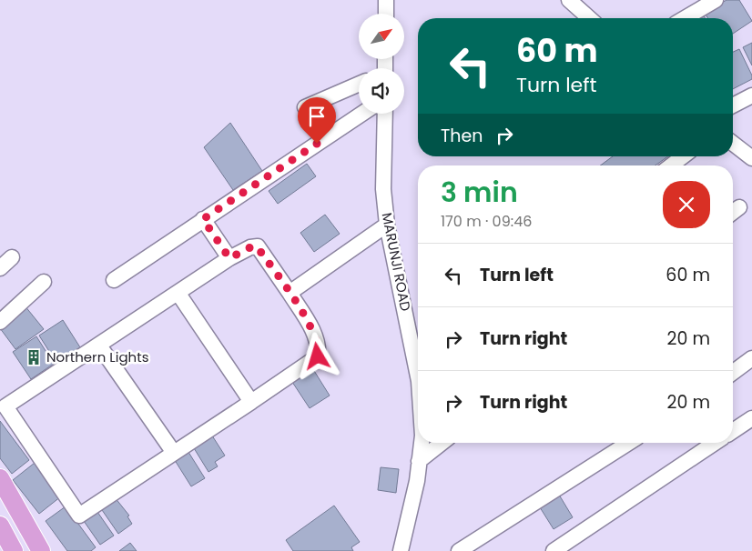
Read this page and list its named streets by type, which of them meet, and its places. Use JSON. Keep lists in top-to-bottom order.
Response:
{
  "streets": {
    "street": ["MARUNJI ROAD"]
  },
  "places": {
    "building": ["Northern Lights"]
  },
  "north": "top right",
  "page": {
    "turn": ["60 m", "Turn left"],
    "then": "Then",
    "heading": ["3 min", "170 m · 09:46"],
    "list": [
      {
        "name": "Turn left",
        "value": "60 m"
      },
      {
        "name": "Turn right",
        "value": "20 m"
      },
      {
        "name": "Turn right",
        "value": "20 m"
      }
    ]
  }
}
